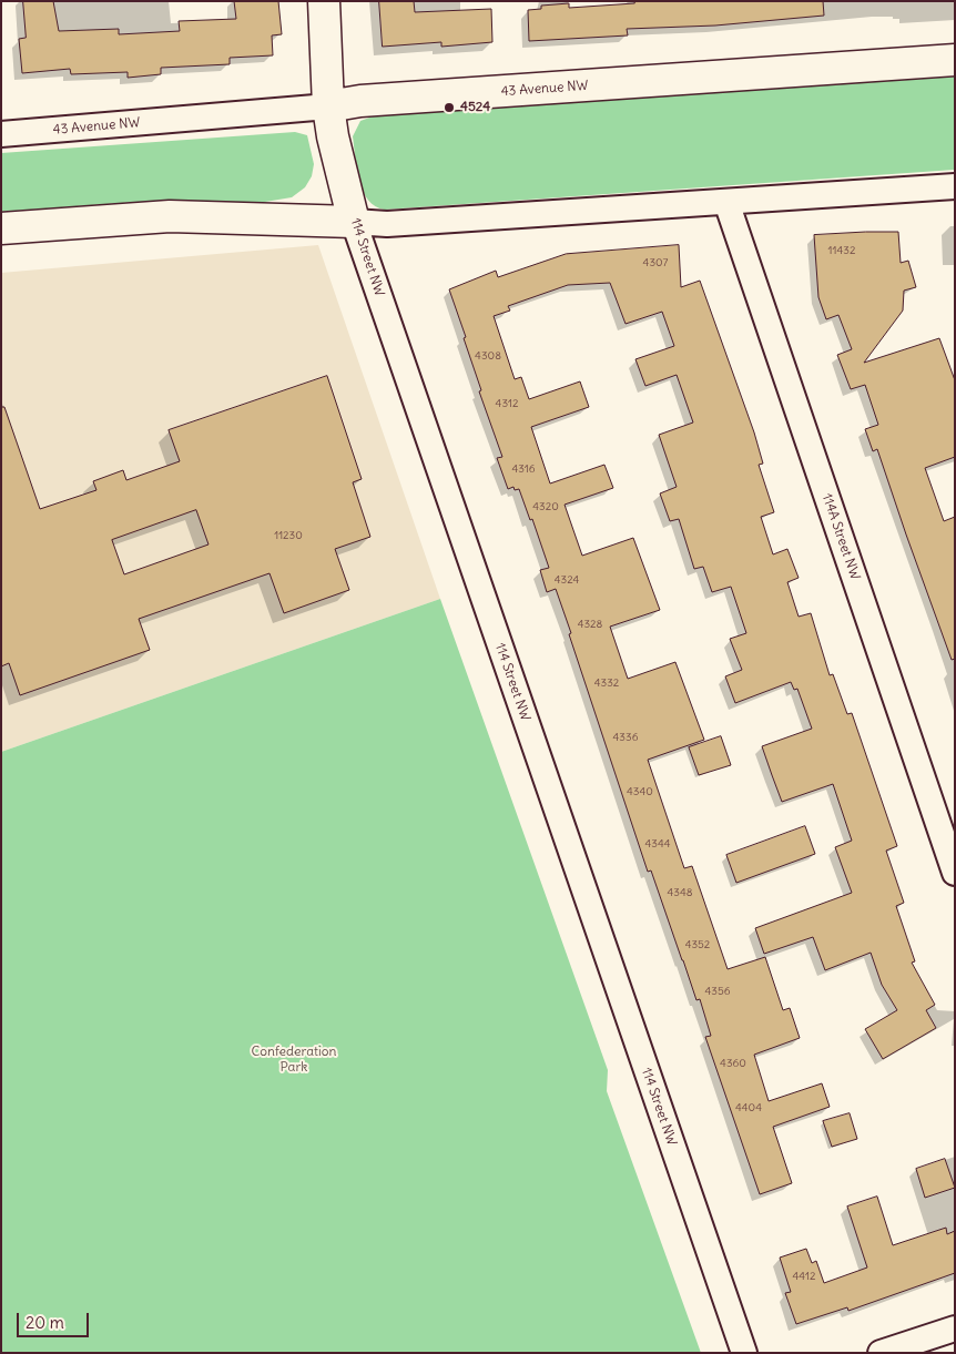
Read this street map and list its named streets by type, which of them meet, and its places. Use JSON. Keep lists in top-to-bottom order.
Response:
{
  "streets": {
    "street": ["43 Avenue NW", "114 Street NW", "114A Street NW"]
  },
  "crossings": [
    ["43 Avenue NW", "114 Street NW"]
  ],
  "parks": ["Confederation Park"],
  "places": ["4524"],
  "house_numbers": [
    "11432",
    "4307",
    "4308",
    "4312",
    "4316",
    "4320",
    "11230",
    "4324",
    "4328",
    "4332",
    "4336",
    "4340",
    "4344",
    "4348",
    "4352",
    "4356",
    "4360",
    "4404",
    "4412"
  ],
  "scale_bar": "20 m"
}
